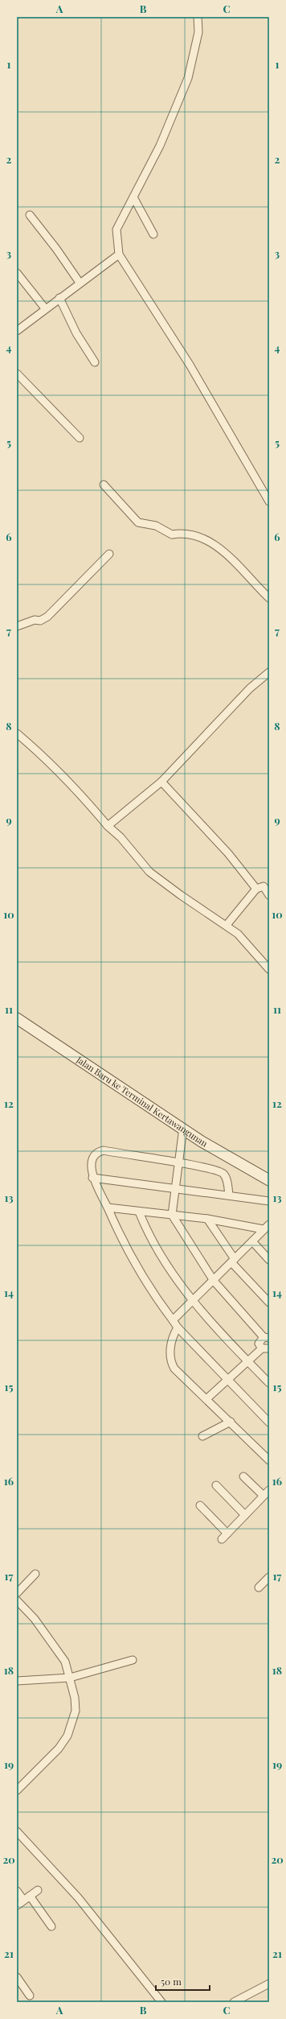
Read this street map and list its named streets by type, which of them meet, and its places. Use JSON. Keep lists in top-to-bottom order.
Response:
{
  "streets": {
    "main road": ["Jalan Baru ke Terminal Kertawangunan"]
  },
  "scale_bar": "50 m",
  "grid": {
    "columns": ["A", "B", "C"],
    "rows": [
      "1",
      "2",
      "3",
      "4",
      "5",
      "6",
      "7",
      "8",
      "9",
      "10",
      "11",
      "12",
      "13",
      "14",
      "15",
      "16",
      "17",
      "18",
      "19",
      "20",
      "21"
    ]
  }
}
